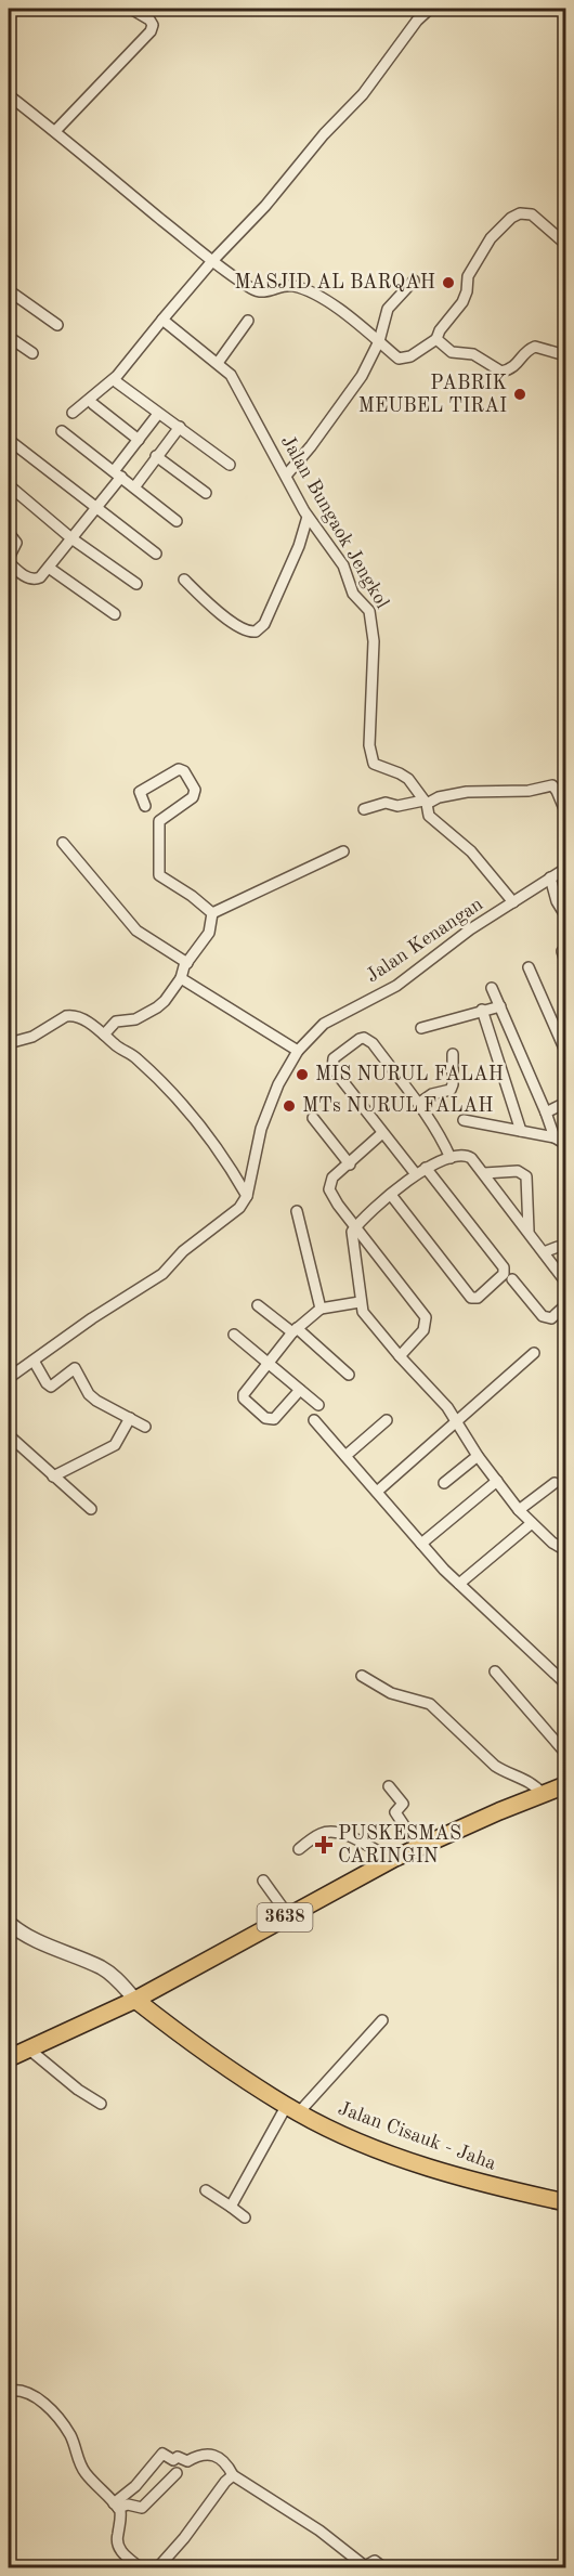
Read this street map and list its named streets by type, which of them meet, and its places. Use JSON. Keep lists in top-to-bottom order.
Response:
{
  "streets": {
    "main road": ["3638", "Jalan Cisauk - Jaha"],
    "street": ["Jalan Bungaok Jengkol", "Jalan Kenangan"]
  },
  "crossings": [
    ["Jalan Bungaok Jengkol", "Jalan Kenangan"],
    ["3638", "Jalan Cisauk - Jaha"]
  ],
  "places": {
    "other": [
      "MASJID AL BARQAH",
      "PABRIK MEUBEL TIRAI",
      "MIS NURUL FALAH",
      "MTs NURUL FALAH"
    ],
    "health": ["PUSKESMAS CARINGIN"]
  }
}
